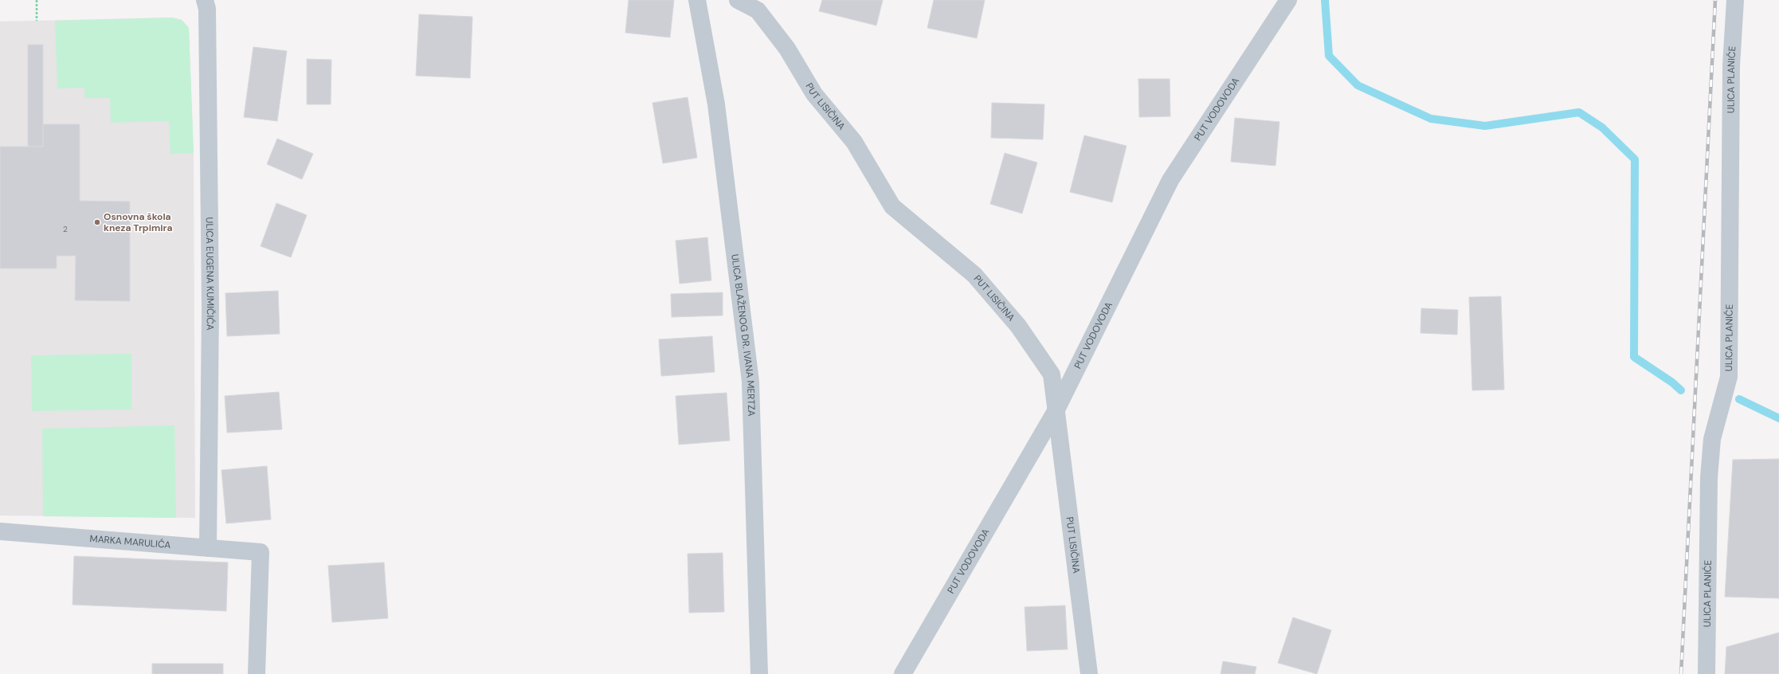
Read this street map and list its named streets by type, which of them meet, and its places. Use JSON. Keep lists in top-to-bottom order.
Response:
{
  "streets": {
    "street": [
      "ULICA PLANIĆE",
      "PUT LISIČINA",
      "PUT VODOVODA",
      "ULICA EUGENA KUMIČIĆA",
      "ULICA BLAŽENOG DR. IVANA MERTZA",
      "MARKA MARULIĆA"
    ]
  },
  "crossings": [
    ["PUT LISIČINA", "PUT VODOVODA"],
    ["ULICA EUGENA KUMIČIĆA", "MARKA MARULIĆA"]
  ],
  "places": ["Osnovna škola kneza Trpimira"],
  "house_numbers": ["2"]
}
